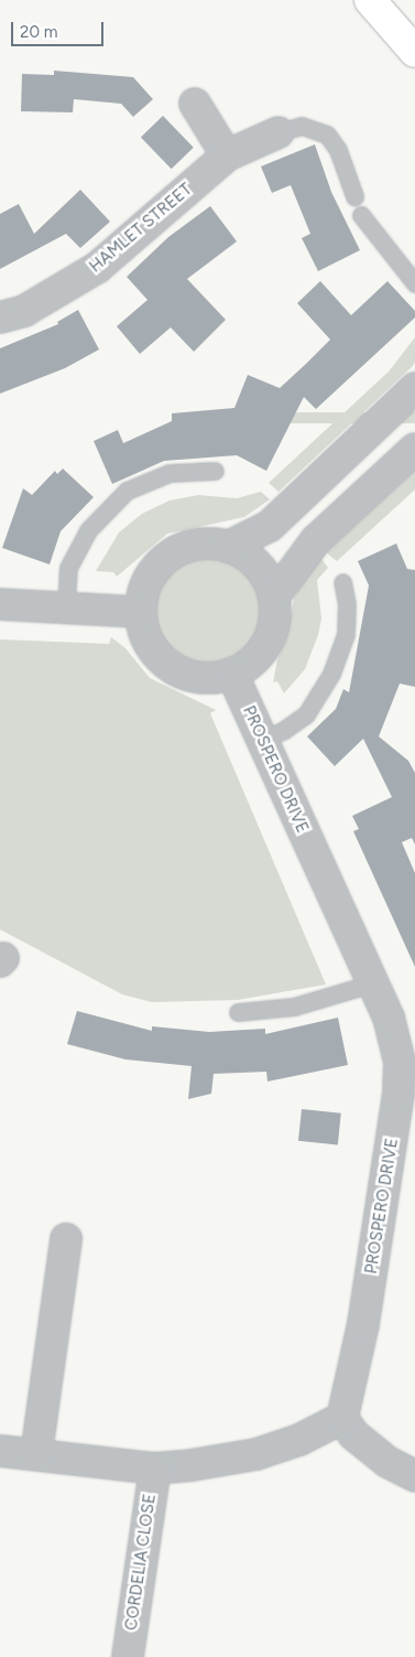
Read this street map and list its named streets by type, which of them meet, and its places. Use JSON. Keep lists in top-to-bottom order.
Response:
{
  "streets": {
    "street": ["HAMLET STREET", "PROSPERO DRIVE", "CORDELIA CLOSE"]
  },
  "scale_bar": "20 m"
}
